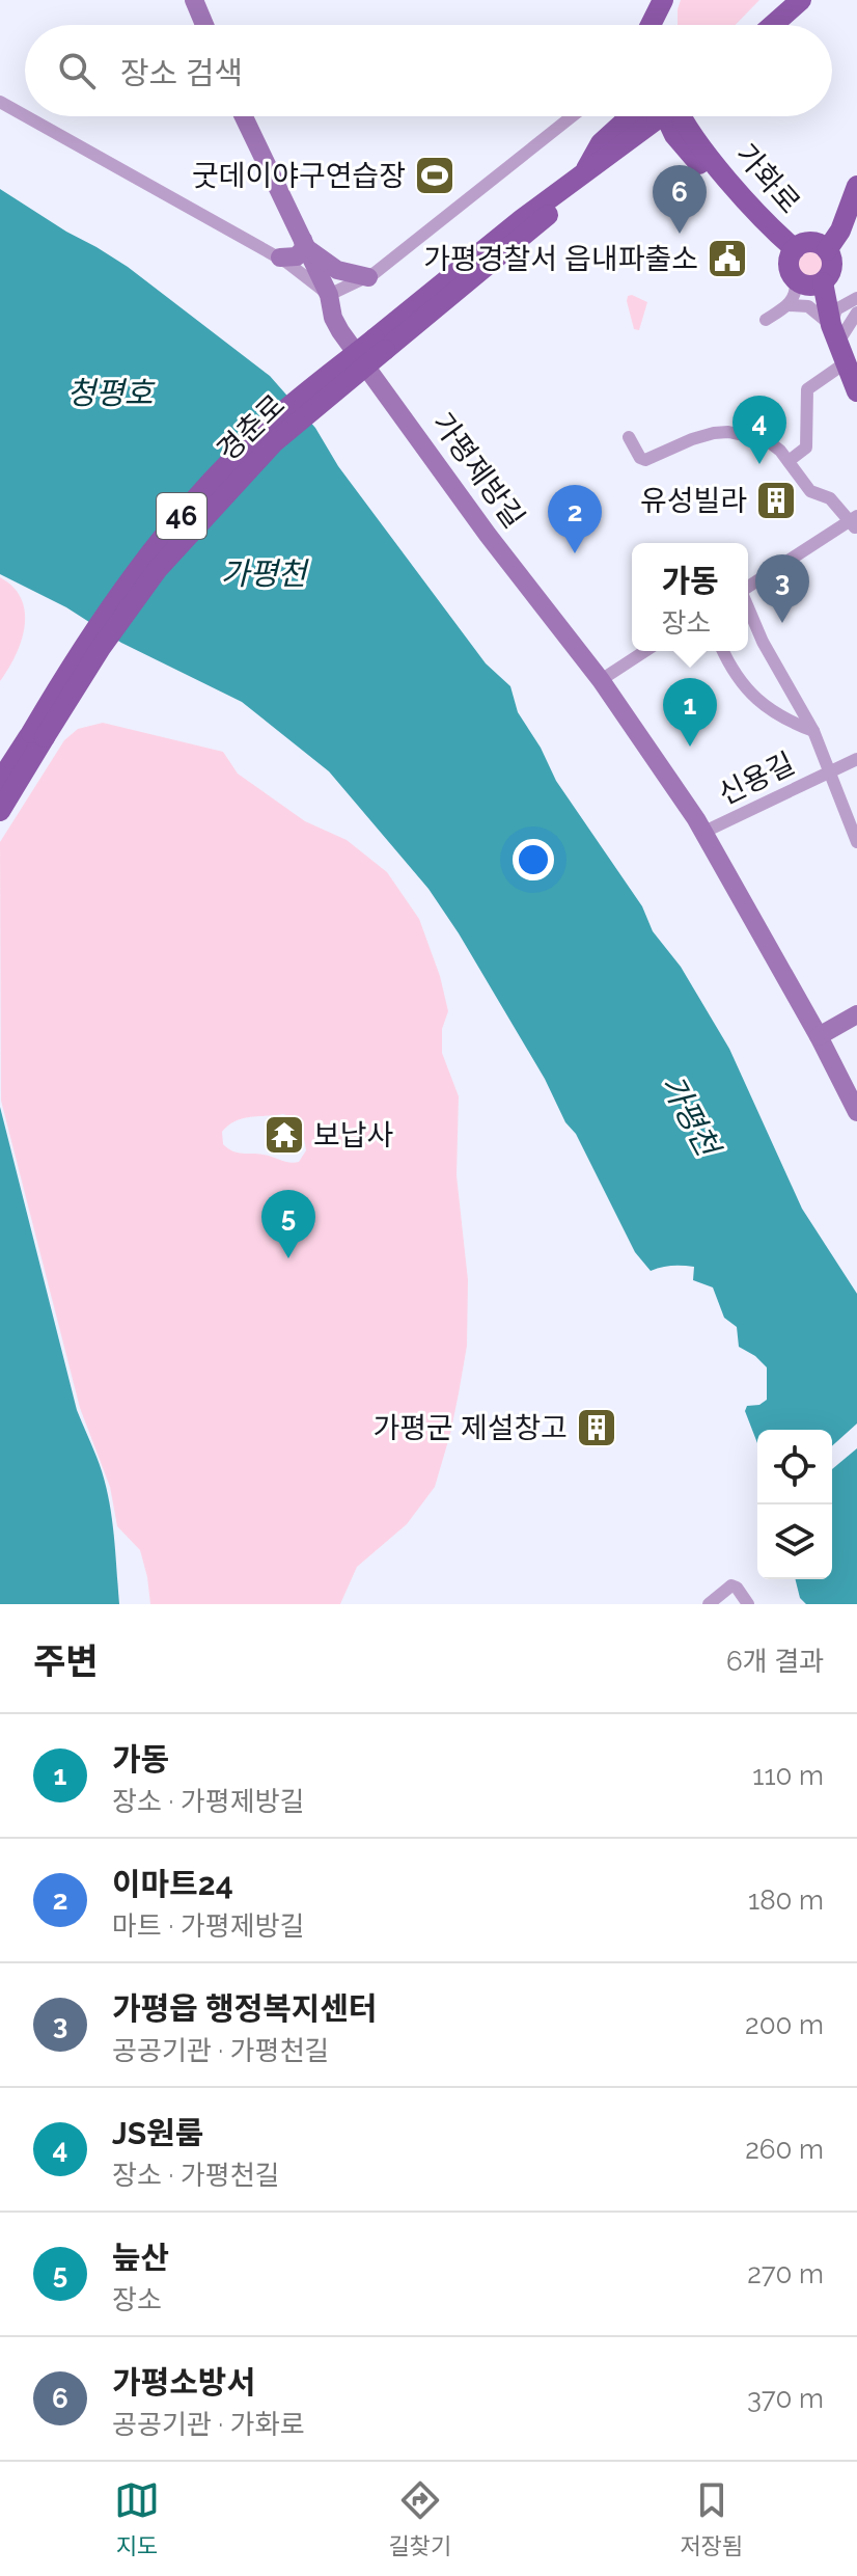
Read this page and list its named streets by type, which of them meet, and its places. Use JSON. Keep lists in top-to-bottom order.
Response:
{
  "streets": {
    "main road": ["가화로", "경춘로", "46"],
    "street": ["가평제방길", "신용길"]
  },
  "crossings": [
    ["가평제방길", "신용길"]
  ],
  "water": ["청평호", "가평천"],
  "places": {
    "sports": ["굿데이야구연습장"],
    "public building": ["가평경찰서 읍내파출소"],
    "building": ["유성빌라", "가평군 제설창고"],
    "temple": ["보납사"]
  },
  "page": {
    "search": "장소 검색",
    "pins": [
      "6",
      "4",
      "2",
      "3",
      "1",
      "5"
    ],
    "popup": ["가동", "장소"],
    "heading": ["주변", "6개 결과"],
    "list": [
      {
        "mark": "1",
        "name": "가동",
        "note": "장소 · 가평제방길",
        "value": "110 m"
      },
      {
        "mark": "2",
        "name": "이마트24",
        "note": "마트 · 가평제방길",
        "value": "180 m"
      },
      {
        "mark": "3",
        "name": "가평읍 행정복지센터",
        "note": "공공기관 · 가평천길",
        "value": "200 m"
      },
      {
        "mark": "4",
        "name": "JS원룸",
        "note": "장소 · 가평천길",
        "value": "260 m"
      },
      {
        "mark": "5",
        "name": "늪산",
        "note": "장소",
        "value": "270 m"
      },
      {
        "mark": "6",
        "name": "가평소방서",
        "note": "공공기관 · 가화로",
        "value": "370 m"
      }
    ],
    "nav": ["지도", "길찾기", "저장됨"]
  }
}
